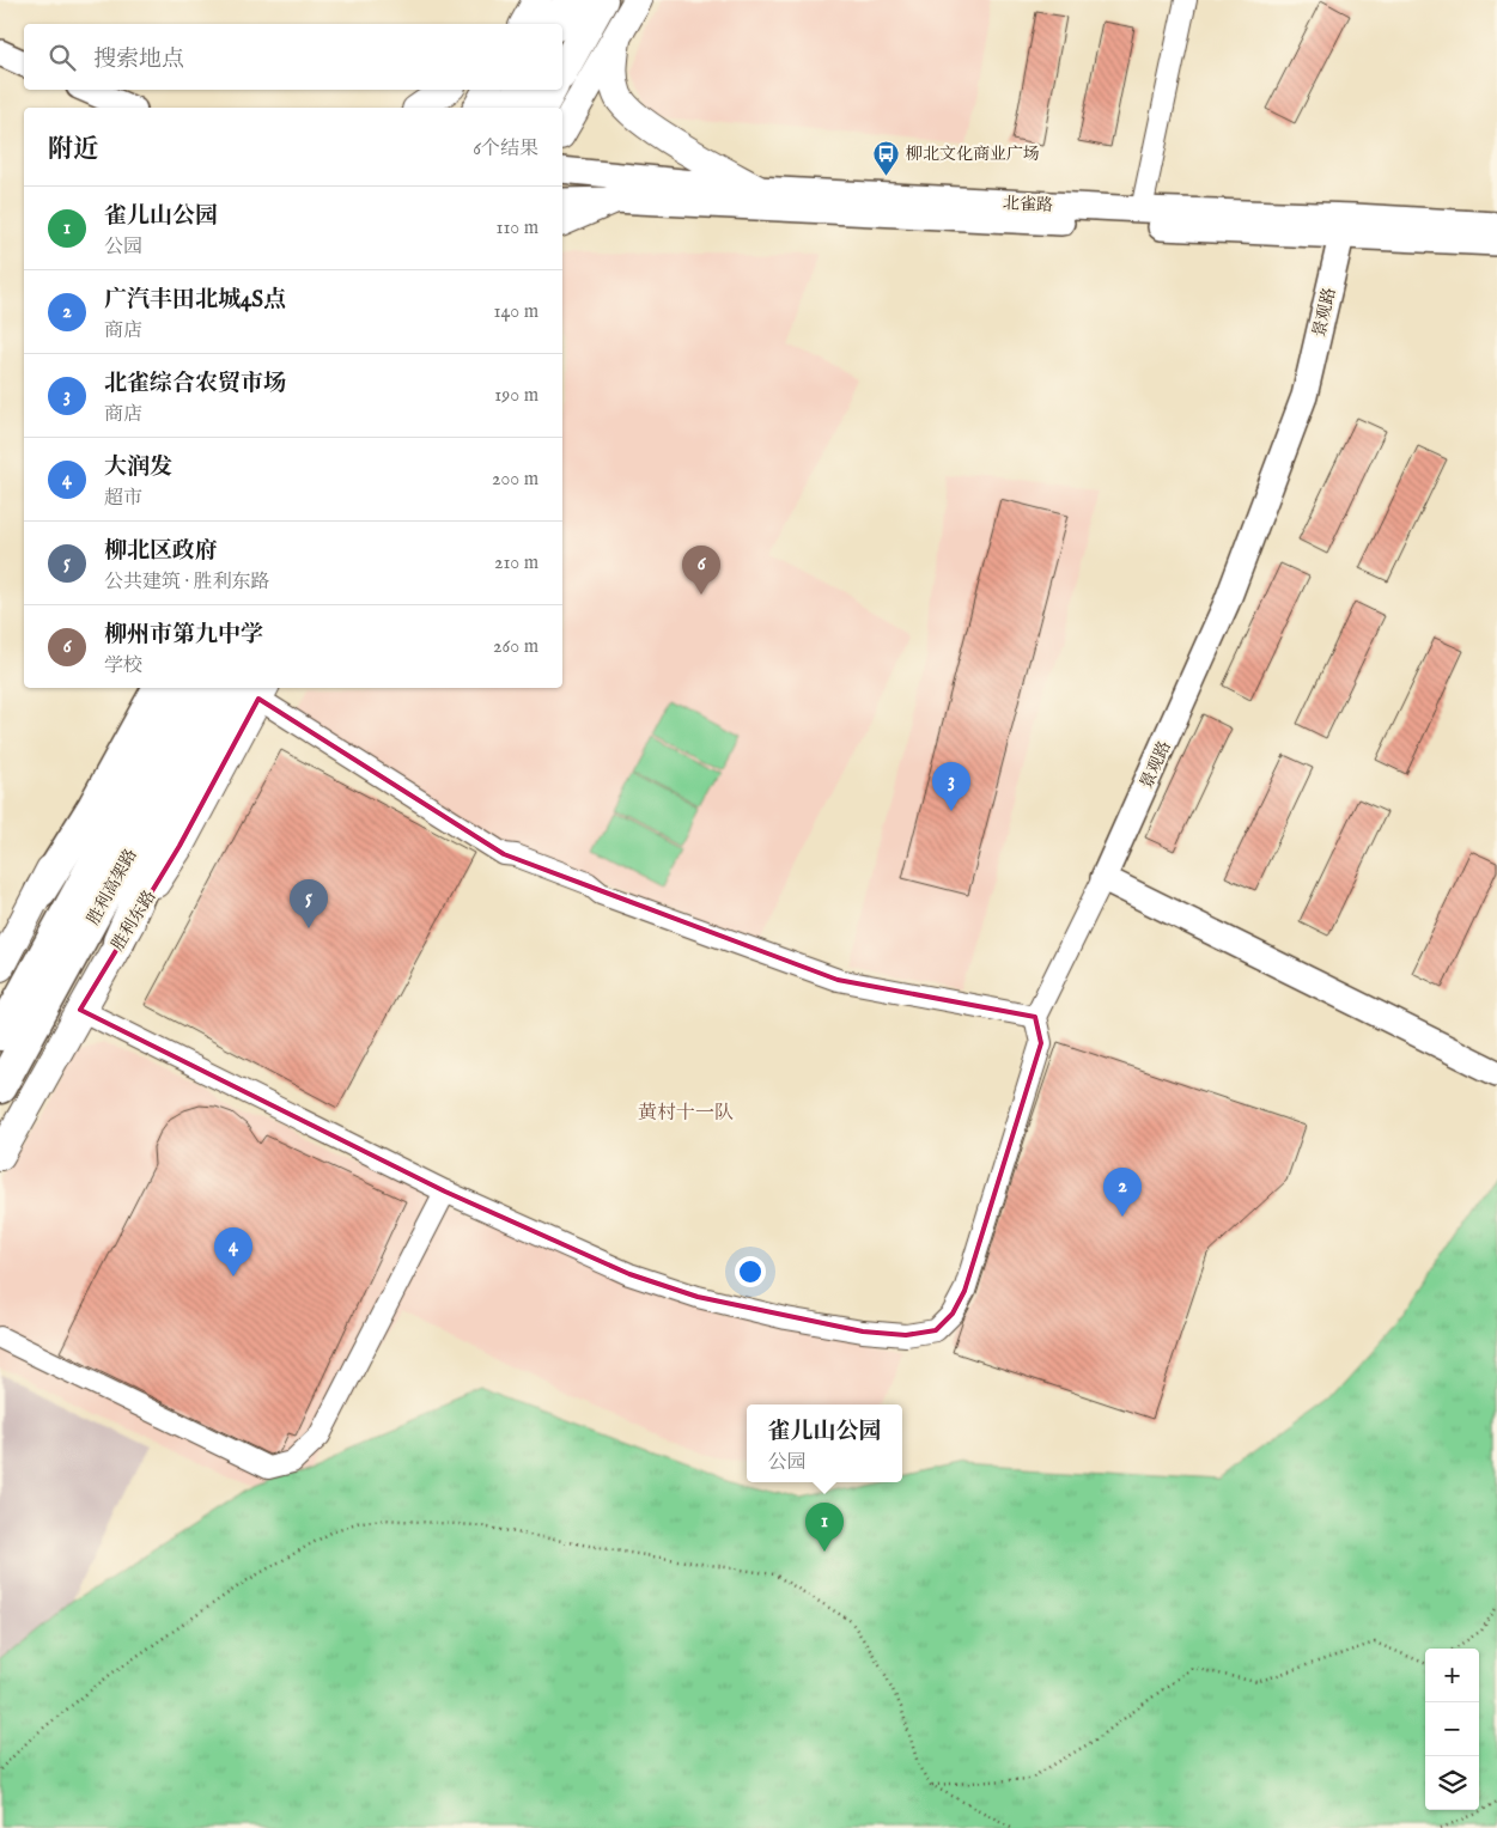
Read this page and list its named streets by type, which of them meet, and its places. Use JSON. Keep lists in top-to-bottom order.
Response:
{
  "streets": {
    "main road": ["胜利高架路", "胜利东路"],
    "street": ["北雀路", "景观路"]
  },
  "crossings": [
    ["北雀路", "景观路"]
  ],
  "districts": ["黄村十一队"],
  "places": {
    "bus stop": ["柳北文化商业广场"]
  },
  "page": {
    "search": "搜索地点",
    "heading": ["附近", "6个结果"],
    "list": [
      {
        "mark": "1",
        "name": "雀儿山公园",
        "note": "公园",
        "value": "110 m"
      },
      {
        "mark": "2",
        "name": "广汽丰田北城4S点",
        "note": "商店",
        "value": "140 m"
      },
      {
        "mark": "3",
        "name": "北雀综合农贸市场",
        "note": "商店",
        "value": "190 m"
      },
      {
        "mark": "4",
        "name": "大润发",
        "note": "超市",
        "value": "200 m"
      },
      {
        "mark": "5",
        "name": "柳北区政府",
        "note": "公共建筑 · 胜利东路",
        "value": "210 m"
      },
      {
        "mark": "6",
        "name": "柳州市第九中学",
        "note": "学校",
        "value": "260 m"
      }
    ],
    "pins": [
      "6",
      "3",
      "5",
      "2",
      "4",
      "1"
    ],
    "popup": ["雀儿山公园", "公园"],
    "map_buttons": ["+", "−"]
  }
}
